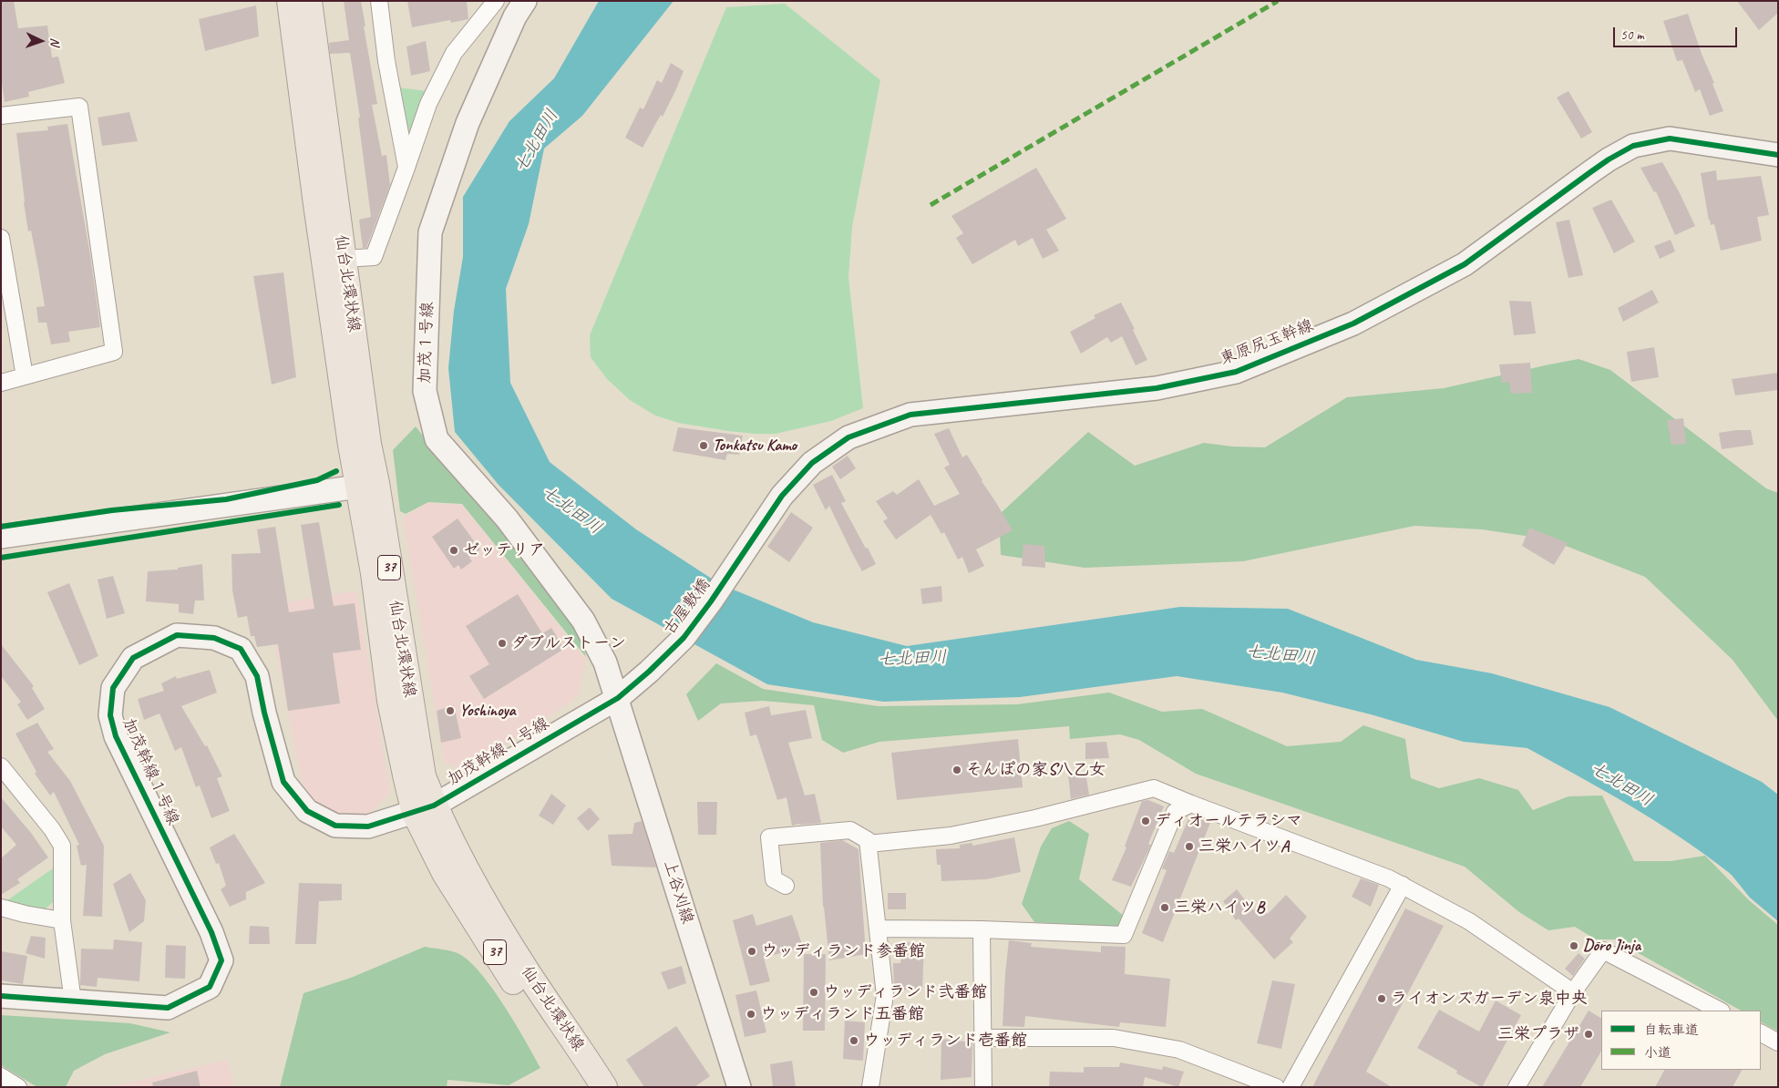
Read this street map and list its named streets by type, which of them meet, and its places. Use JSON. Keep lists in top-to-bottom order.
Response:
{
  "streets": {
    "main road": ["仙台北環状線", "37"],
    "street": [
      "加茂１号線",
      "東原尻玉幹線",
      "古屋敷橋",
      "加茂幹線１号線",
      "上谷刈線"
    ]
  },
  "crossings": [
    ["仙台北環状線", "加茂幹線１号線"],
    ["加茂１号線", "古屋敷橋"],
    ["加茂１号線", "加茂幹線１号線"],
    ["加茂１号線", "上谷刈線"],
    ["東原尻玉幹線", "古屋敷橋"],
    ["古屋敷橋", "加茂幹線１号線"],
    ["古屋敷橋", "上谷刈線"],
    ["加茂幹線１号線", "上谷刈線"]
  ],
  "water": ["七北田川"],
  "places": [
    "Tonkatsu Kamo",
    "ゼッテリア",
    "ダブルストーン",
    "Yoshinoya",
    "そんぽの家S八乙女",
    "ディオールテラシマ",
    "三栄ハイツA",
    "三栄ハイツB",
    "Dōro Jinja",
    "ウッディランド参番館",
    "ウッディランド弐番館",
    "ライオンズガーデン泉中央",
    "ウッディランド五番館",
    "三栄プラザ",
    "ウッディランド壱番館"
  ],
  "legend": ["自転車道", "小道"],
  "scale_bar": "50 m",
  "north": "right"
}
